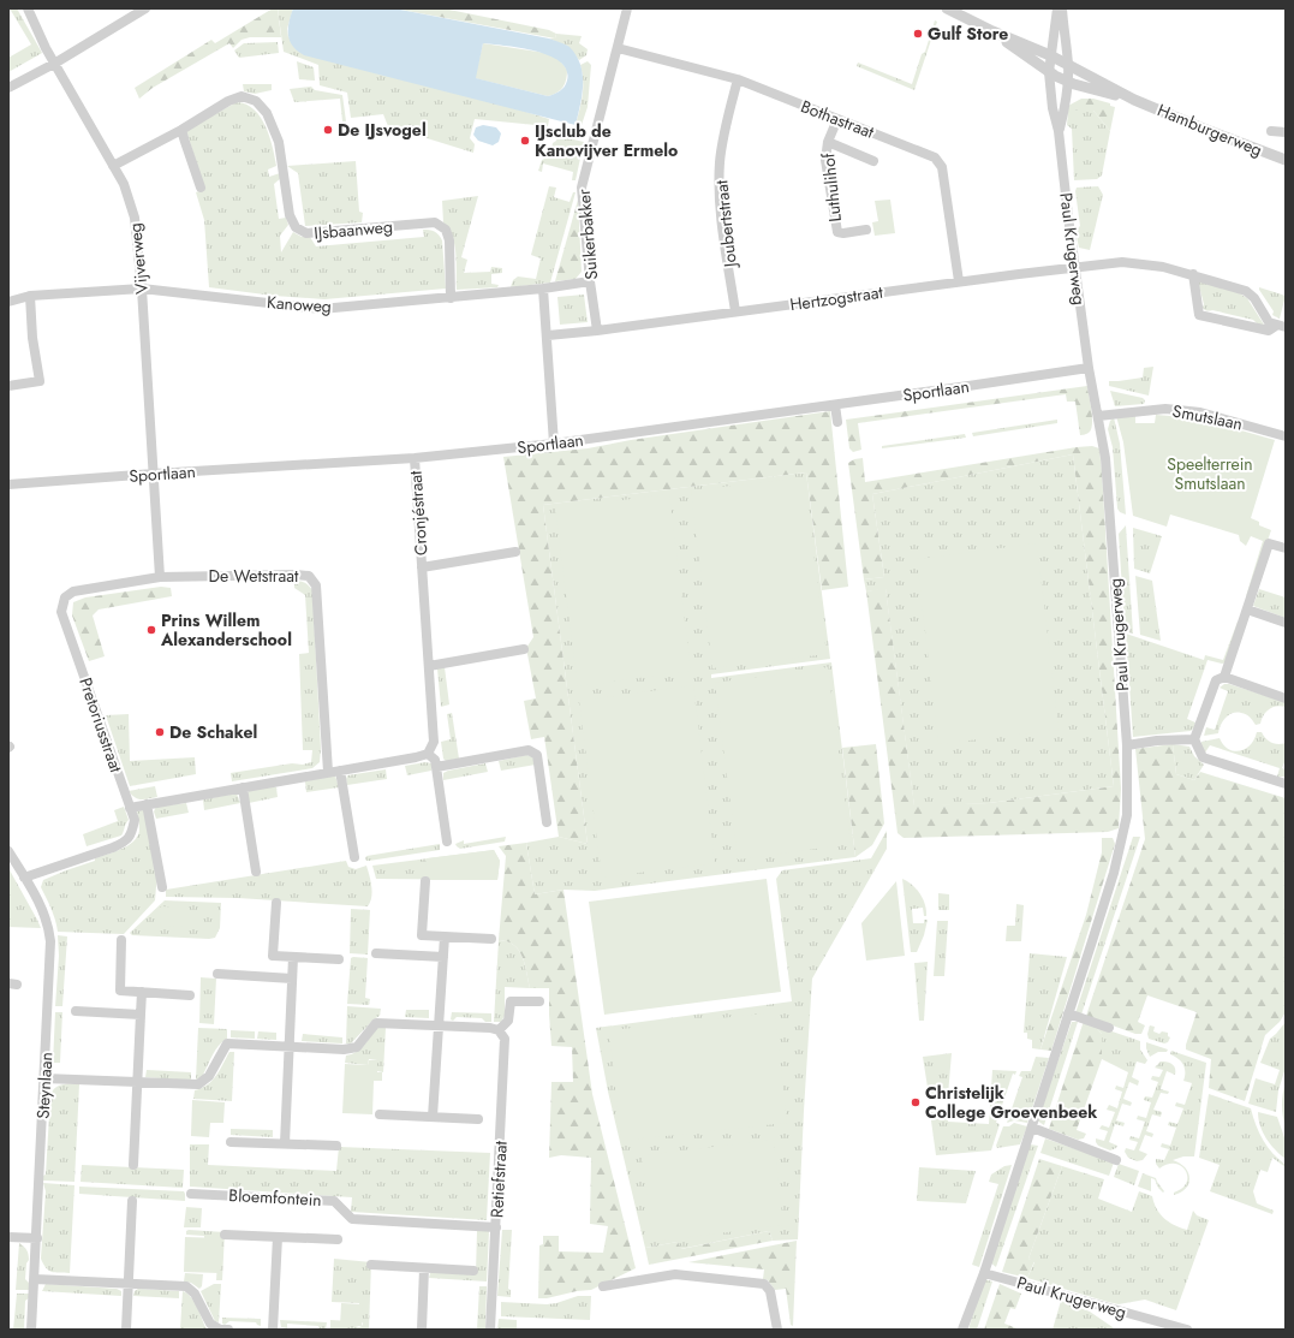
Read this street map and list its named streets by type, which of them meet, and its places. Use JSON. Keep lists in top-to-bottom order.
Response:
{
  "streets": {
    "street": [
      "Bothastraat",
      "Hamburgerweg",
      "Luthulihof",
      "Joubertstraat",
      "IJsbaanweg",
      "Suikerbakker",
      "Paul Krugerweg",
      "Vijverweg",
      "Hertzogstraat",
      "Kanoweg",
      "Sportlaan",
      "Smutslaan",
      "Cronjéstraat",
      "De Wetstraat",
      "Pretoriusstraat",
      "Steynlaan",
      "Retiefstraat",
      "Bloemfontein"
    ]
  },
  "crossings": [
    ["Bothastraat", "Luthulihof"],
    ["Bothastraat", "Joubertstraat"],
    ["Bothastraat", "Suikerbakker"],
    ["Bothastraat", "Hertzogstraat"],
    ["Hamburgerweg", "Paul Krugerweg"],
    ["Joubertstraat", "Hertzogstraat"],
    ["IJsbaanweg", "Vijverweg"],
    ["IJsbaanweg", "Kanoweg"],
    ["Suikerbakker", "Hertzogstraat"],
    ["Suikerbakker", "Kanoweg"],
    ["Paul Krugerweg", "Hertzogstraat"],
    ["Paul Krugerweg", "Sportlaan"],
    ["Paul Krugerweg", "Smutslaan"],
    ["Vijverweg", "Kanoweg"],
    ["Vijverweg", "Sportlaan"],
    ["Sportlaan", "Cronjéstraat"],
    ["De Wetstraat", "Pretoriusstraat"],
    ["Pretoriusstraat", "Steynlaan"],
    ["Retiefstraat", "Bloemfontein"]
  ],
  "parks": ["Speelterrein Smutslaan"],
  "places": [
    "Gulf Store",
    "De IJsvogel",
    "IJsclub de Kanovijver Ermelo",
    "Prins Willem Alexanderschool",
    "De Schakel",
    "Christelijk College Groevenbeek"
  ]
}
